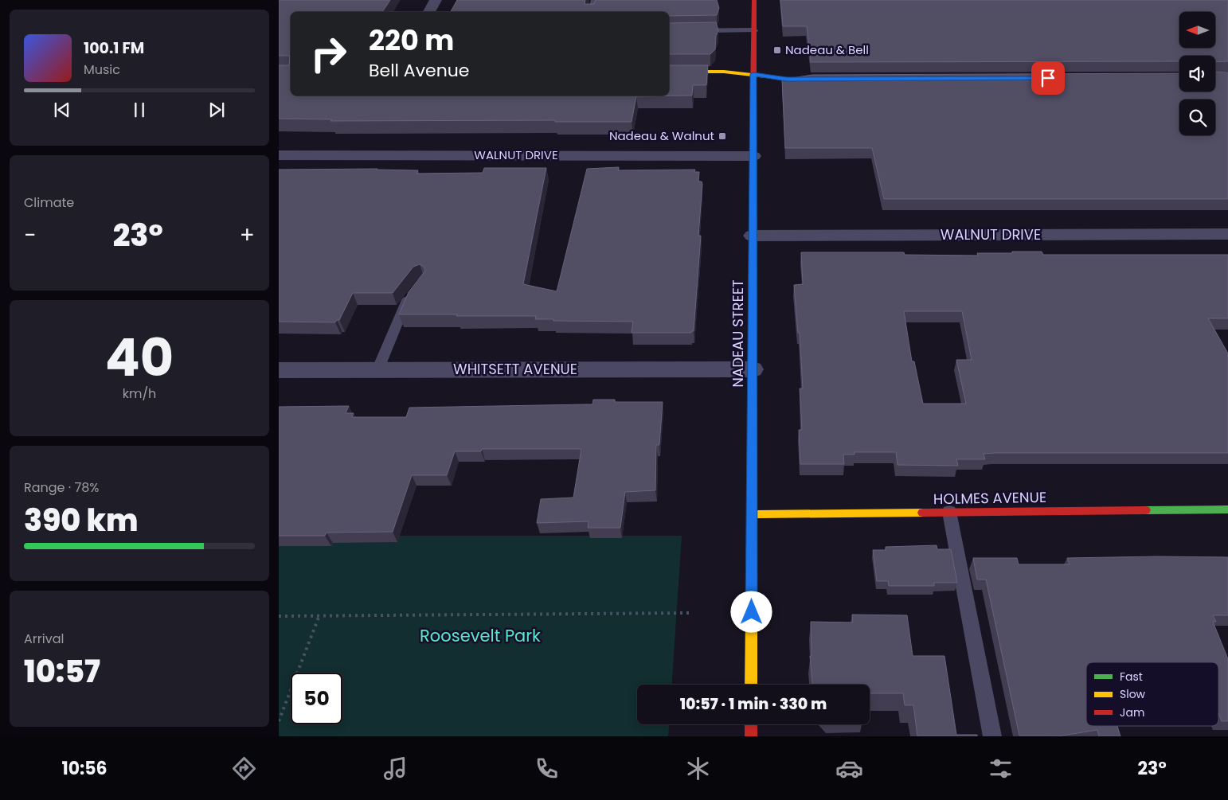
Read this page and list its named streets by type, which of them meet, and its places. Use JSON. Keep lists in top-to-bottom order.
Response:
{
  "streets": {
    "main road": ["NADEAU STREET", "HOLMES AVENUE"],
    "street": ["WALNUT DRIVE", "WHITSETT AVENUE"]
  },
  "crossings": [
    ["WALNUT DRIVE", "NADEAU STREET"],
    ["NADEAU STREET", "WHITSETT AVENUE"],
    ["NADEAU STREET", "HOLMES AVENUE"]
  ],
  "parks": ["Roosevelt Park"],
  "places": {
    "transit": ["Nadeau & Bell", "Nadeau & Walnut"]
  },
  "legend": ["Fast", "Slow", "Jam"],
  "north": "left",
  "page": {
    "turn": ["220 m", "Bell Avenue"],
    "song": ["100.1 FM", "Music"],
    "tile": [
      "Climate",
      ["40", "km/h"],
      ["Range · 78%", "390 km"],
      ["Arrival", "10:57"]
    ],
    "heat": ["−", "23°", "+"],
    "limit": "50",
    "trip": "10:57 · 1 min · 330 m",
    "tabs": ["10:56", "23°"]
  }
}
